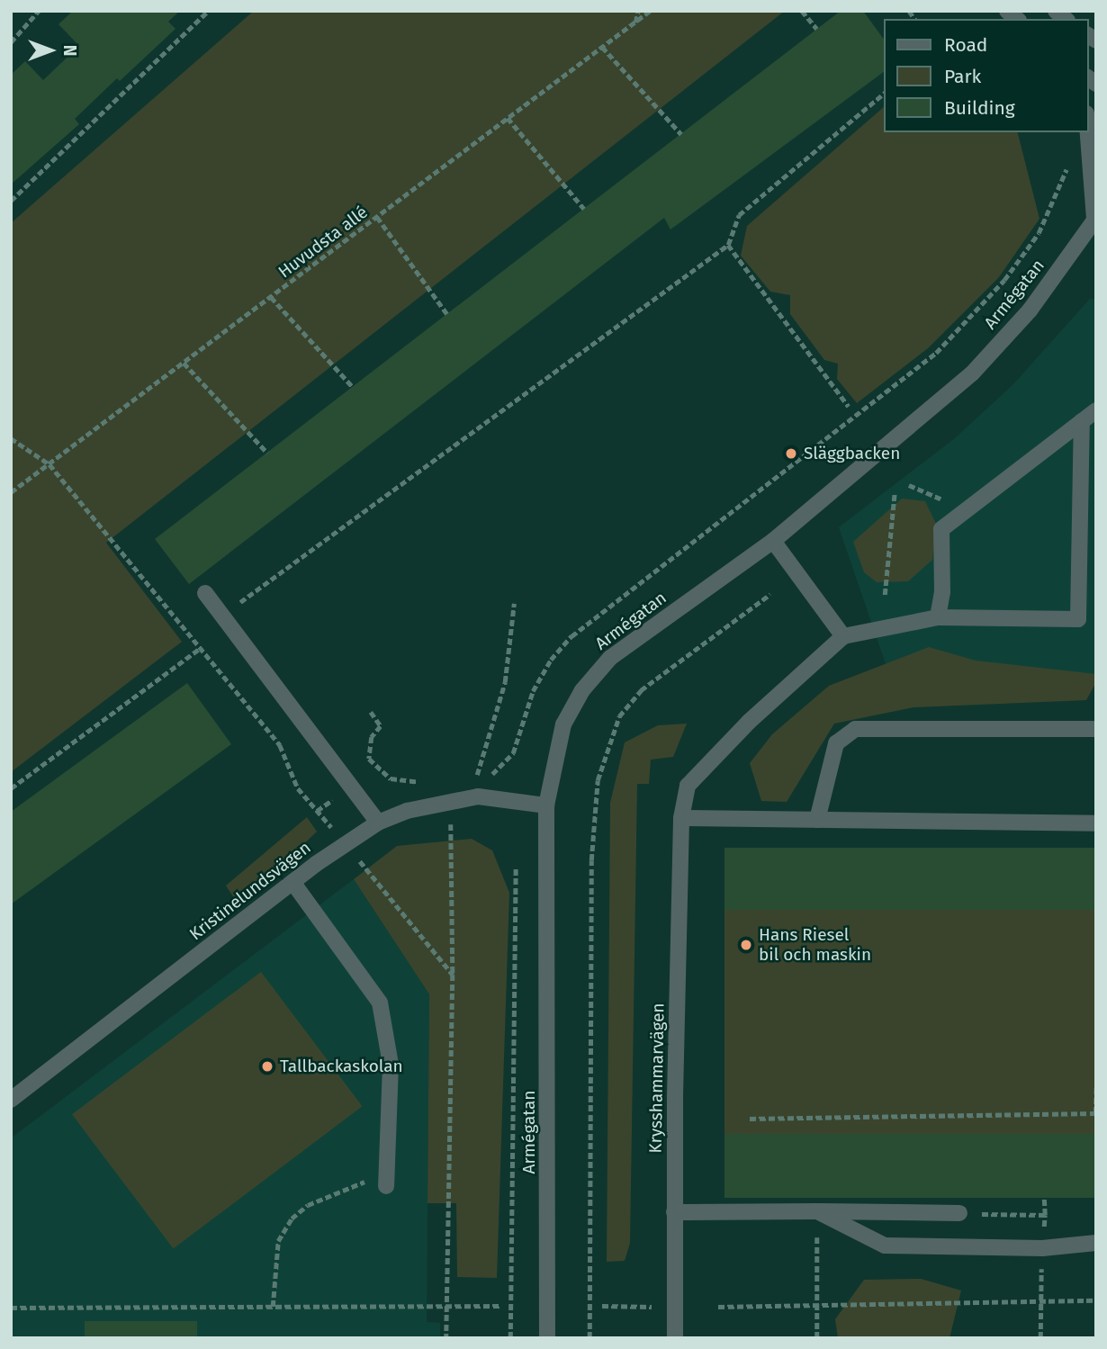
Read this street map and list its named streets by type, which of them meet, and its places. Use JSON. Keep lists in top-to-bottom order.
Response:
{
  "streets": {
    "street": ["Armégatan", "Kristinelundsvägen", "Krysshammarvägen"],
    "path": ["Huvudsta allé"]
  },
  "crossings": [
    ["Armégatan", "Kristinelundsvägen"]
  ],
  "places": ["Släggbacken", "Hans Riesel bil och maskin", "Tallbackaskolan"],
  "legend": ["Road", "Park", "Building"],
  "north": "right"
}
